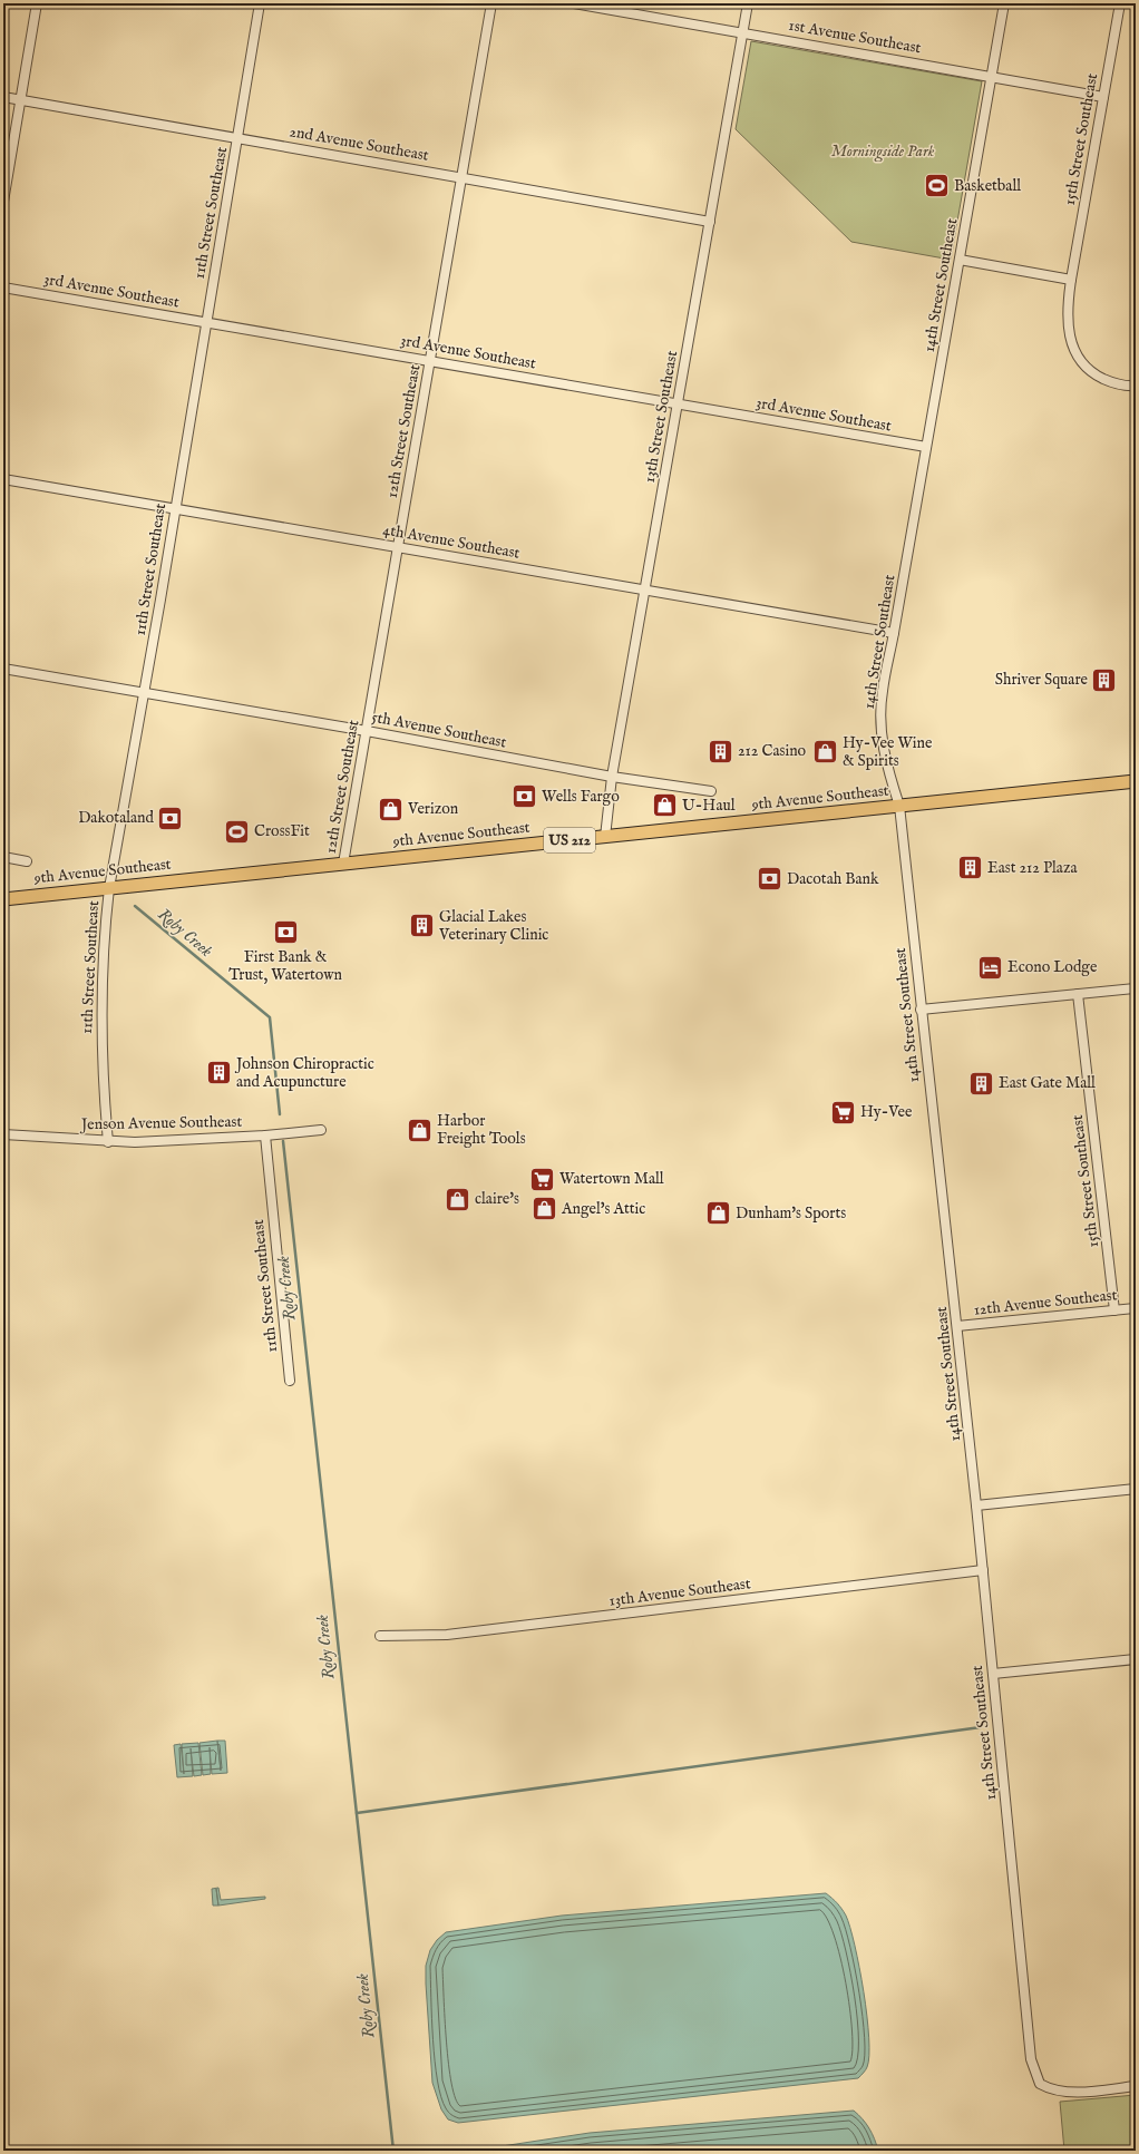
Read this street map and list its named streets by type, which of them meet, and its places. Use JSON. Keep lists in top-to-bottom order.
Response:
{
  "streets": {
    "main road": ["9th Avenue Southeast", "US 212"],
    "street": [
      "1st Avenue Southeast",
      "15th Street Southeast",
      "2nd Avenue Southeast",
      "11th Street Southeast",
      "14th Street Southeast",
      "3rd Avenue Southeast",
      "13th Street Southeast",
      "12th Street Southeast",
      "4th Avenue Southeast",
      "5th Avenue Southeast",
      "Jenson Avenue Southeast",
      "12th Avenue Southeast",
      "13th Avenue Southeast"
    ]
  },
  "crossings": [
    ["1st Avenue Southeast", "15th Street Southeast"],
    ["1st Avenue Southeast", "14th Street Southeast"],
    ["1st Avenue Southeast", "13th Street Southeast"],
    ["15th Street Southeast", "12th Avenue Southeast"],
    ["2nd Avenue Southeast", "11th Street Southeast"],
    ["2nd Avenue Southeast", "13th Street Southeast"],
    ["2nd Avenue Southeast", "12th Street Southeast"],
    ["11th Street Southeast", "3rd Avenue Southeast"],
    ["11th Street Southeast", "4th Avenue Southeast"],
    ["11th Street Southeast", "5th Avenue Southeast"],
    ["11th Street Southeast", "9th Avenue Southeast"],
    ["11th Street Southeast", "Jenson Avenue Southeast"],
    ["14th Street Southeast", "3rd Avenue Southeast"],
    ["14th Street Southeast", "4th Avenue Southeast"],
    ["14th Street Southeast", "9th Avenue Southeast"],
    ["14th Street Southeast", "12th Avenue Southeast"],
    ["14th Street Southeast", "13th Avenue Southeast"],
    ["3rd Avenue Southeast", "13th Street Southeast"],
    ["3rd Avenue Southeast", "12th Street Southeast"],
    ["13th Street Southeast", "4th Avenue Southeast"],
    ["13th Street Southeast", "5th Avenue Southeast"],
    ["13th Street Southeast", "9th Avenue Southeast"],
    ["12th Street Southeast", "4th Avenue Southeast"],
    ["12th Street Southeast", "5th Avenue Southeast"],
    ["12th Street Southeast", "9th Avenue Southeast"]
  ],
  "water": ["Roby Creek"],
  "parks": ["Morningside Park"],
  "places": {
    "sports": ["Basketball", "CrossFit"],
    "building": [
      "Shriver Square",
      "212 Casino",
      "East 212 Plaza",
      "Glacial Lakes Veterinary Clinic",
      "Johnson Chiropractic and Acupuncture",
      "East Gate Mall"
    ],
    "shop": [
      "Hy-Vee Wine & Spirits",
      "U-Haul",
      "Verizon",
      "Harbor Freight Tools",
      "claire's",
      "Angel's Attic",
      "Dunham's Sports"
    ],
    "bank": [
      "Wells Fargo",
      "Dakotaland",
      "Dacotah Bank",
      "First Bank & Trust, Watertown"
    ],
    "hotel": ["Econo Lodge"],
    "supermarket": ["Hy-Vee", "Watertown Mall"]
  }
}
